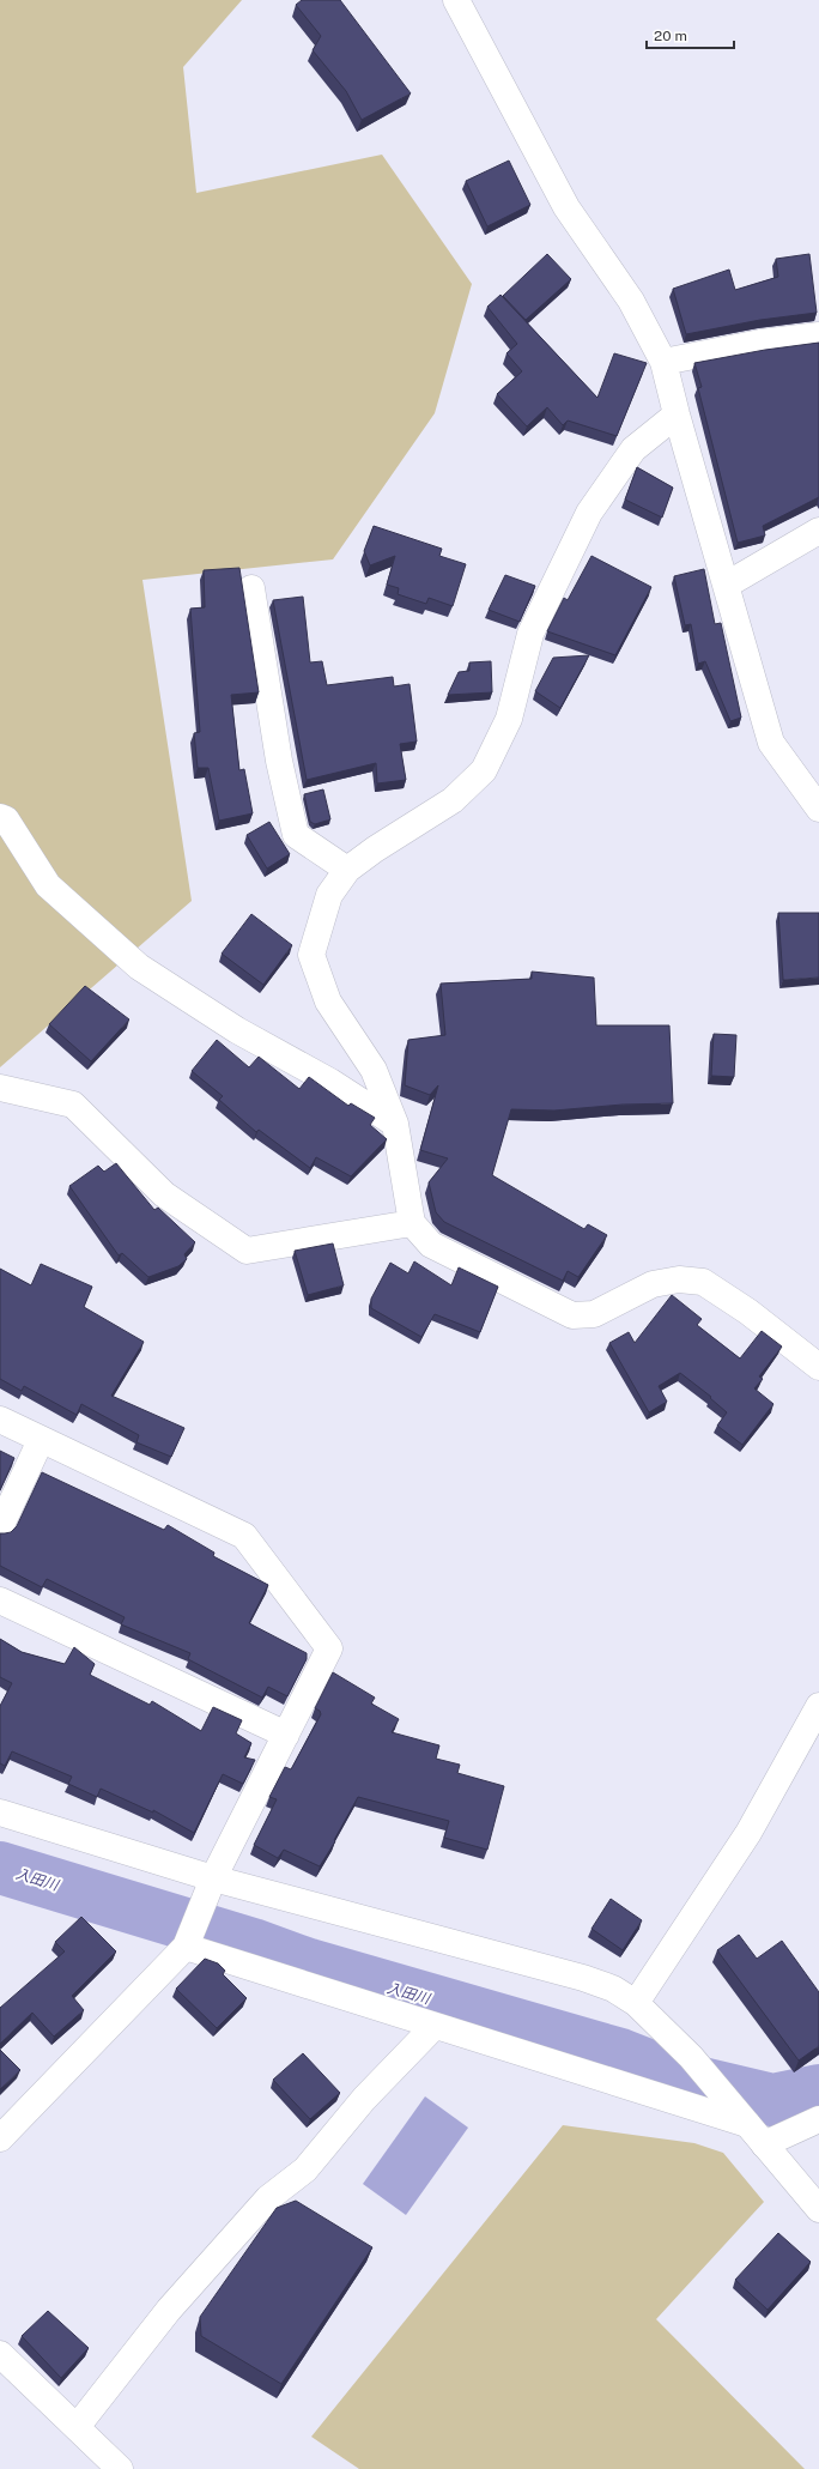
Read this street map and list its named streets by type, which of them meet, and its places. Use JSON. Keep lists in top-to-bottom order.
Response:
{
  "water": ["入田川"],
  "scale_bar": "20 m"
}
